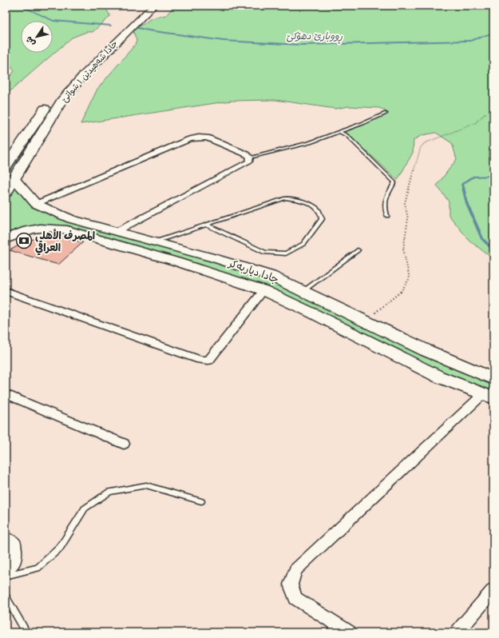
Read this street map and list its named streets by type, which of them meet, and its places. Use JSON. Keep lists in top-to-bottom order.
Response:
{
  "streets": {
    "main road": ["جادا شەهیدێن ١ شواتێ", "جادا دیاربه‌كر"]
  },
  "crossings": [
    ["جادا شەهیدێن ١ شواتێ", "جادا دیاربه‌كر"]
  ],
  "water": ["ڕووبارێ دهۆكێ"],
  "places": {
    "bank": ["المصرف الأهلي العراقي"]
  },
  "north": "bottom left"
}
